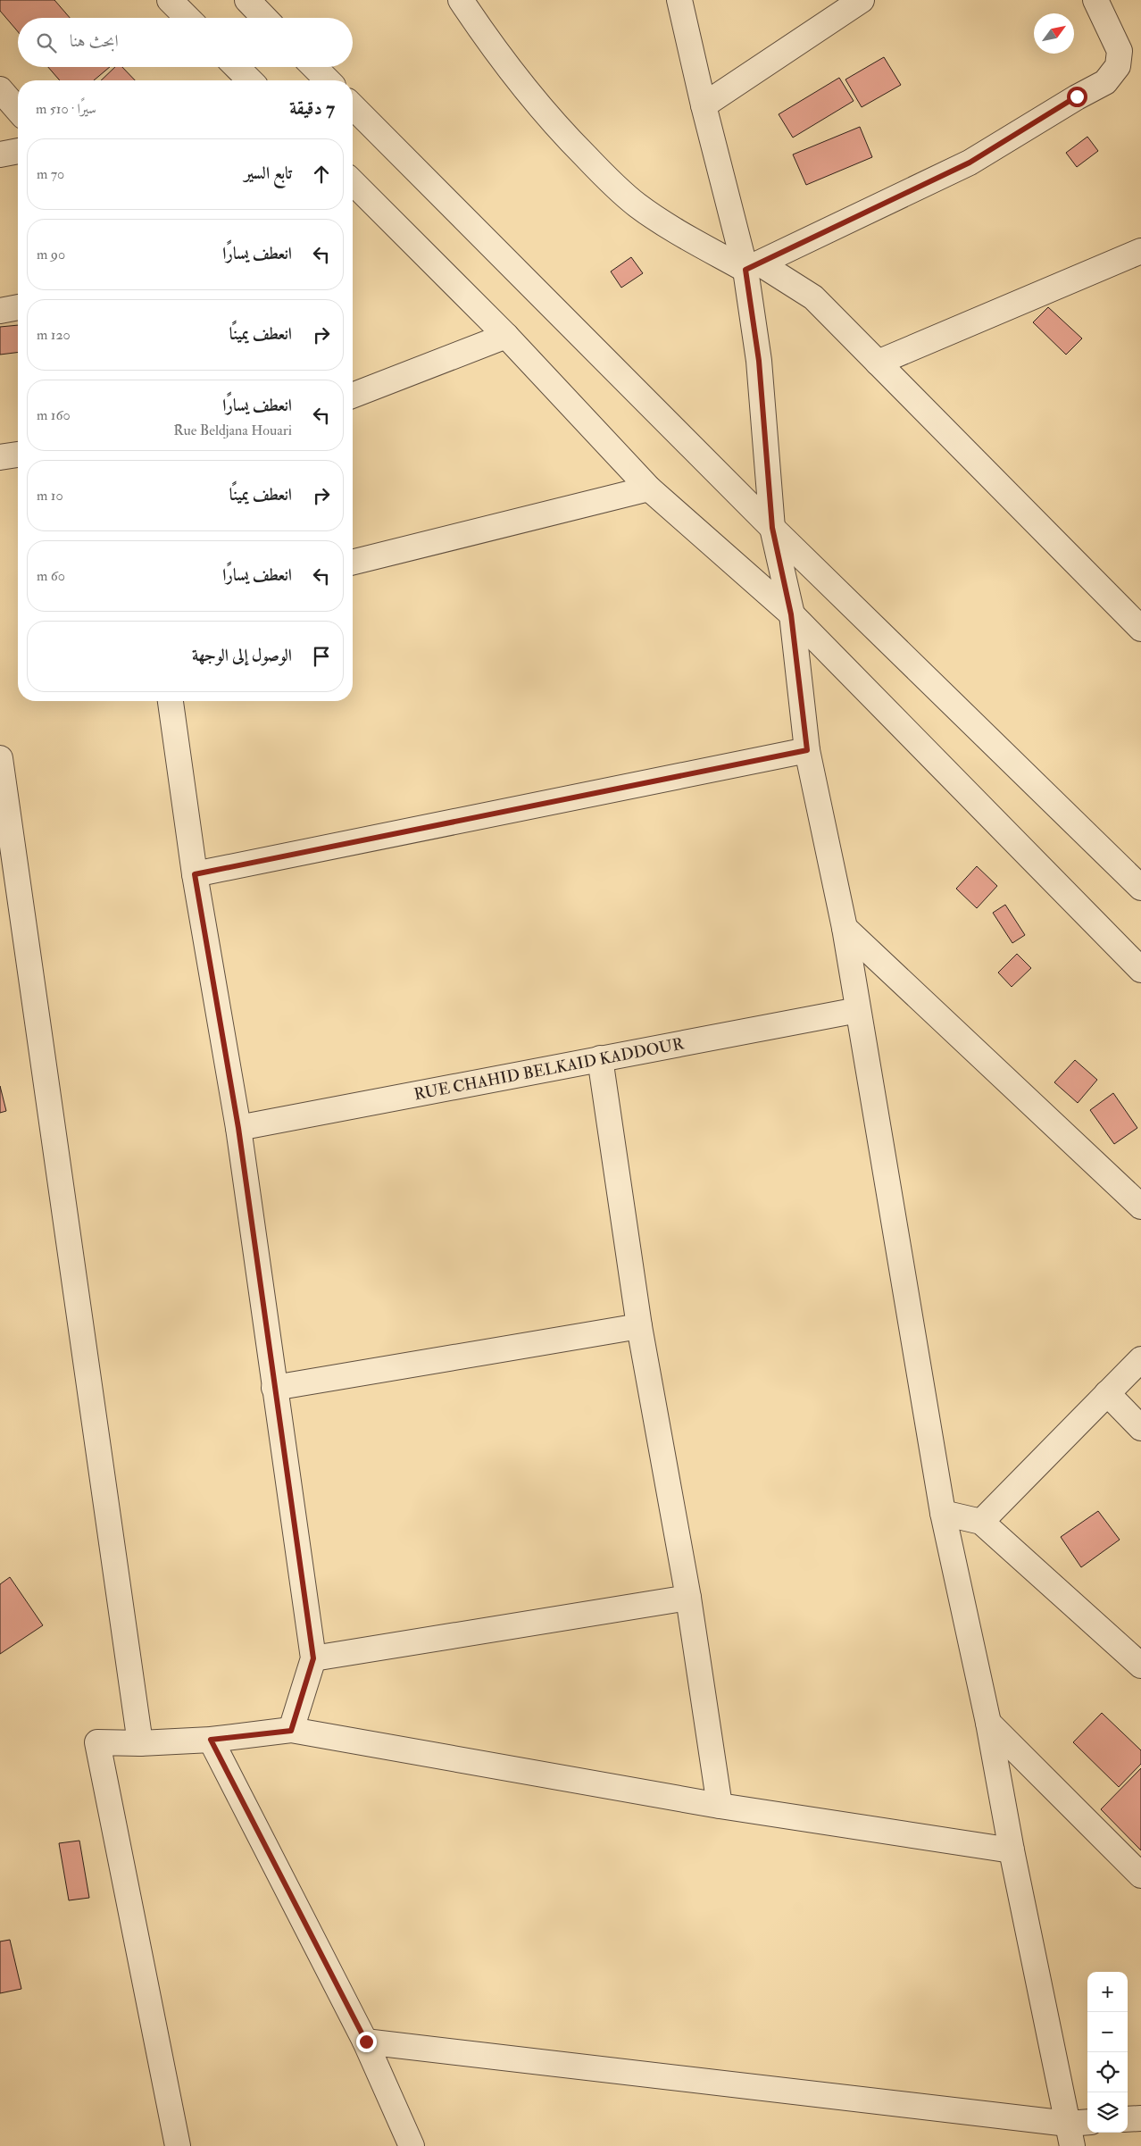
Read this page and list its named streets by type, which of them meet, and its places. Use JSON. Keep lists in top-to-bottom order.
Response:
{
  "streets": {
    "street": ["RUE CHAHID BELKAID KADDOUR"]
  },
  "north": "top right",
  "page": {
    "search": "ابحث هنا",
    "heading": ["7 دقيقة", "سيرًا · 510 m"],
    "list": [
      ["تابع السير", "70 m"],
      ["انعطف يسارًا", "90 m"],
      ["انعطف يمينًا", "120 m"],
      ["انعطف يسارًا", "Rue Beldjana Houari", "160 m"],
      ["انعطف يمينًا", "10 m"],
      ["انعطف يسارًا", "60 m"],
      "الوصول إلى الوجهة"
    ],
    "map_buttons": ["+", "−"]
  }
}
